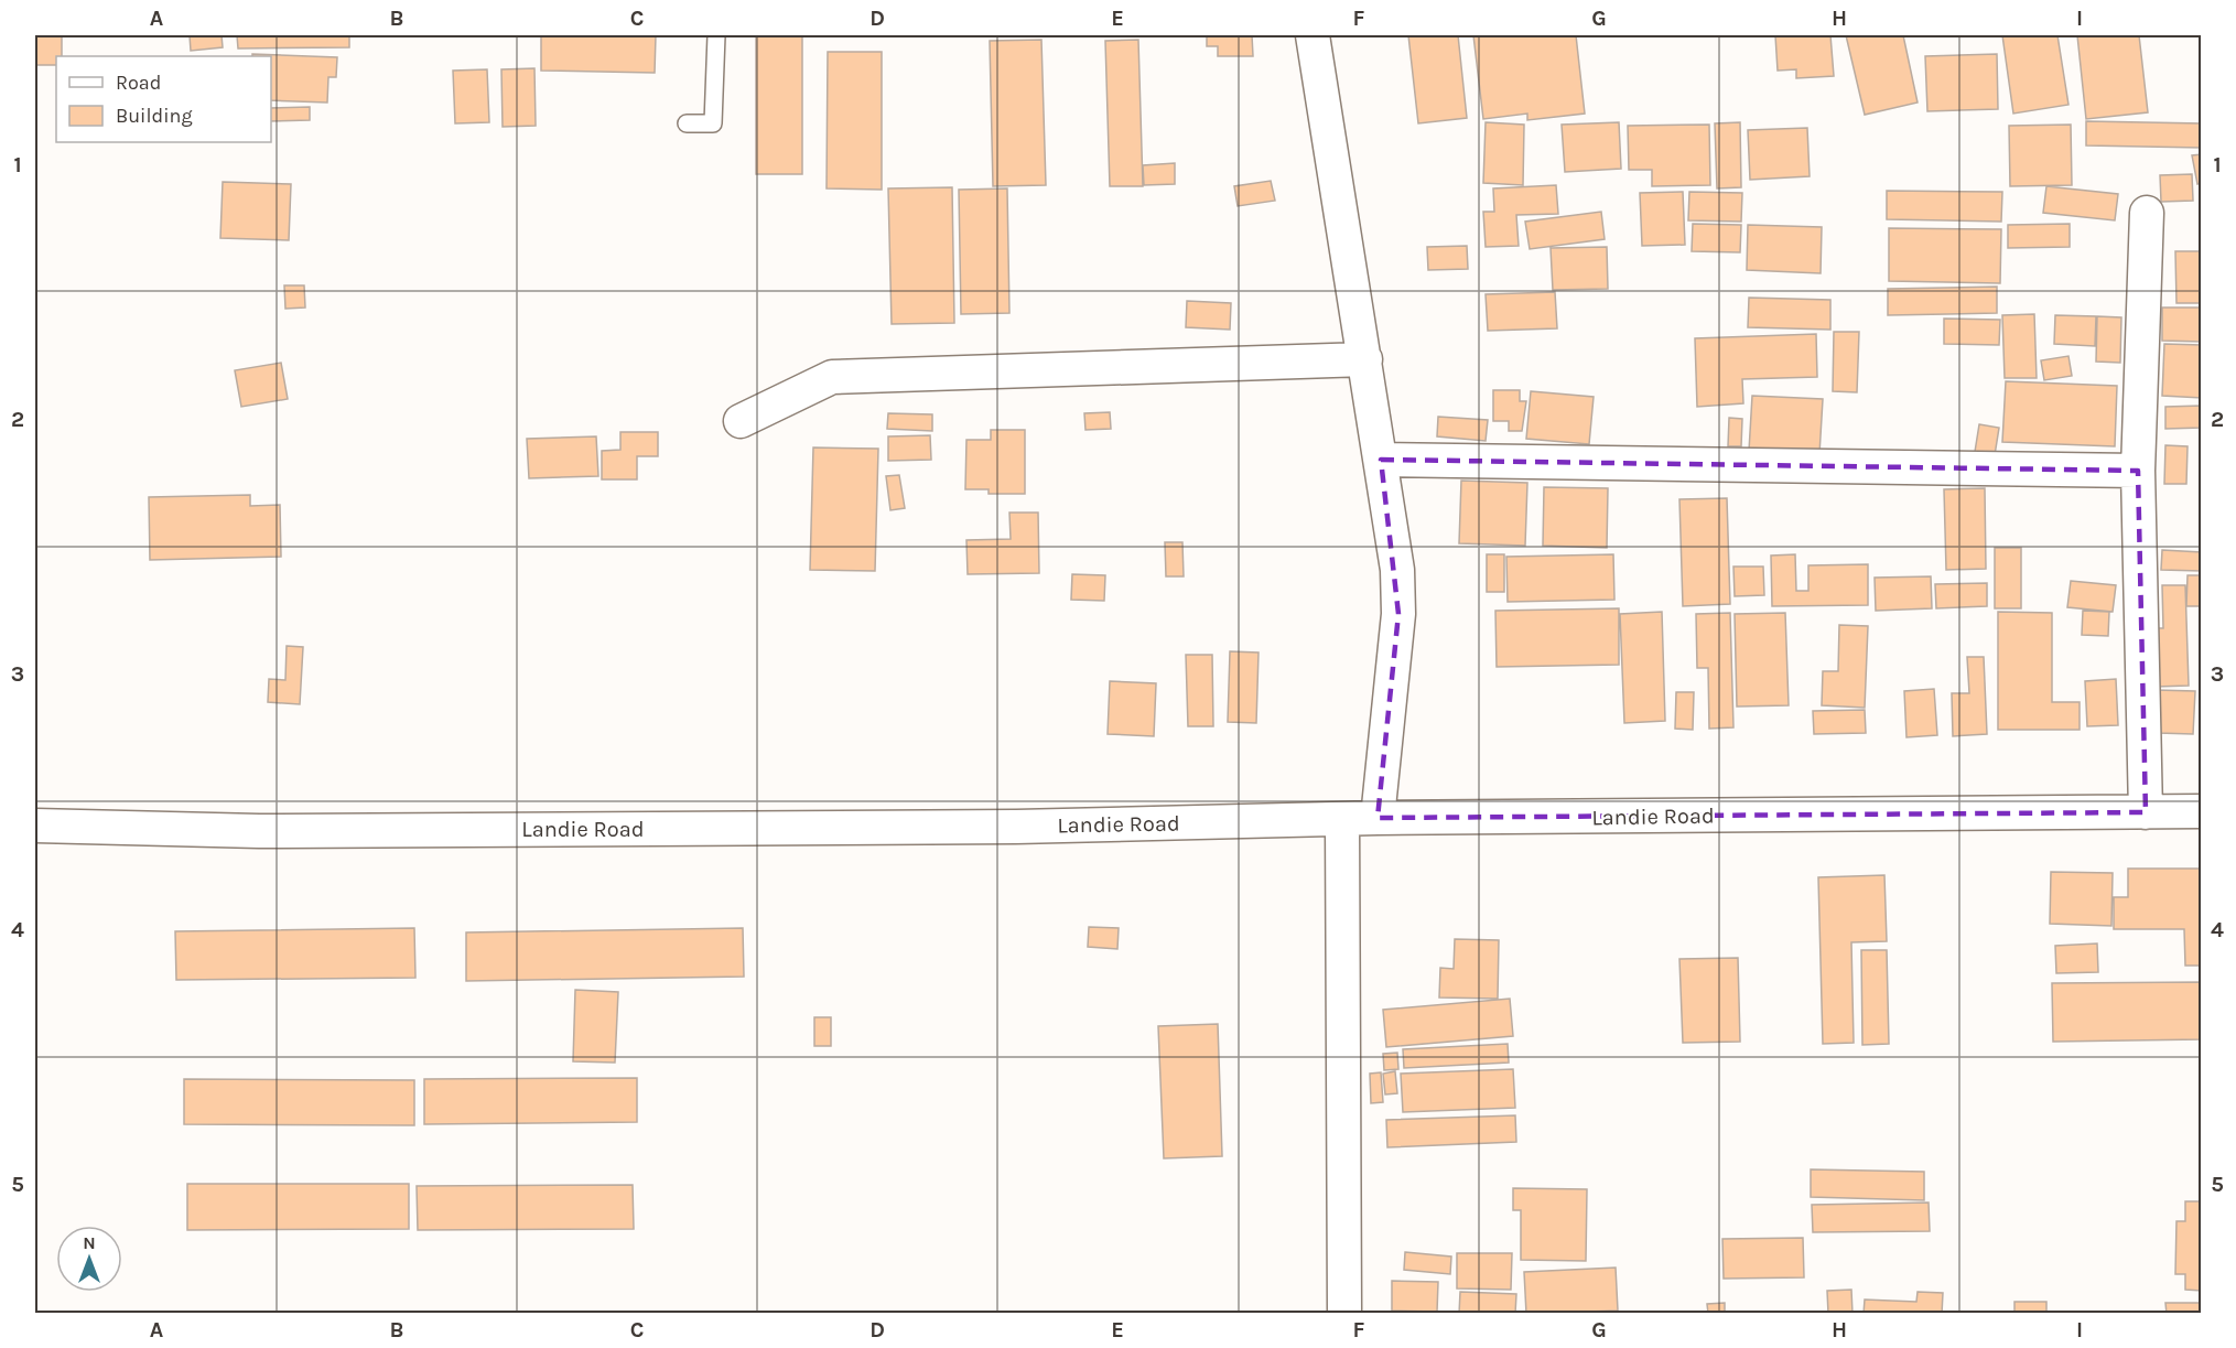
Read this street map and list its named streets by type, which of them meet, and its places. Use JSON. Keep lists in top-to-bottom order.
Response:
{
  "streets": {
    "street": ["Landie Road"]
  },
  "legend": ["Road", "Building"],
  "north": "top",
  "grid": {
    "columns": [
      "A",
      "B",
      "C",
      "D",
      "E",
      "F",
      "G",
      "H",
      "I"
    ],
    "rows": [
      "1",
      "2",
      "3",
      "4",
      "5"
    ]
  }
}
